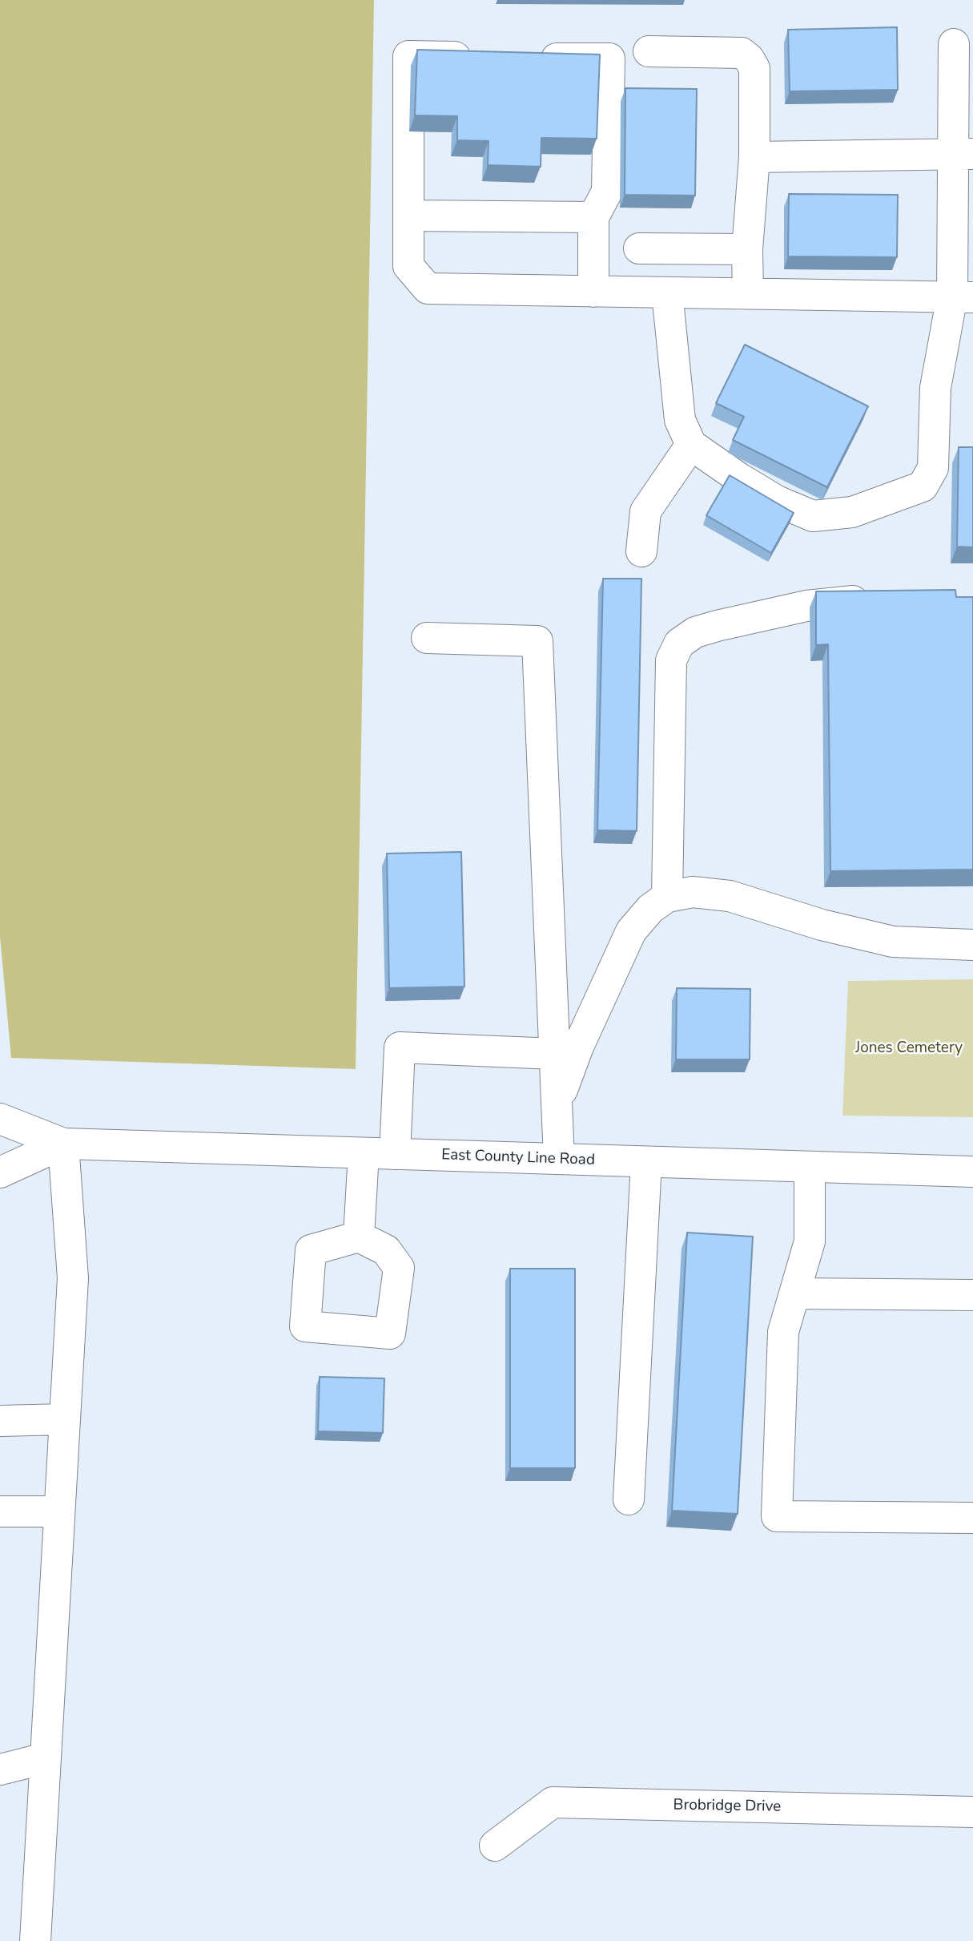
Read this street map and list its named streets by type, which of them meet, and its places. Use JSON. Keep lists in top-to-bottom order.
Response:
{
  "streets": {
    "street": ["East County Line Road", "Brobridge Drive"]
  },
  "parks": ["Jones Cemetery"]
}
